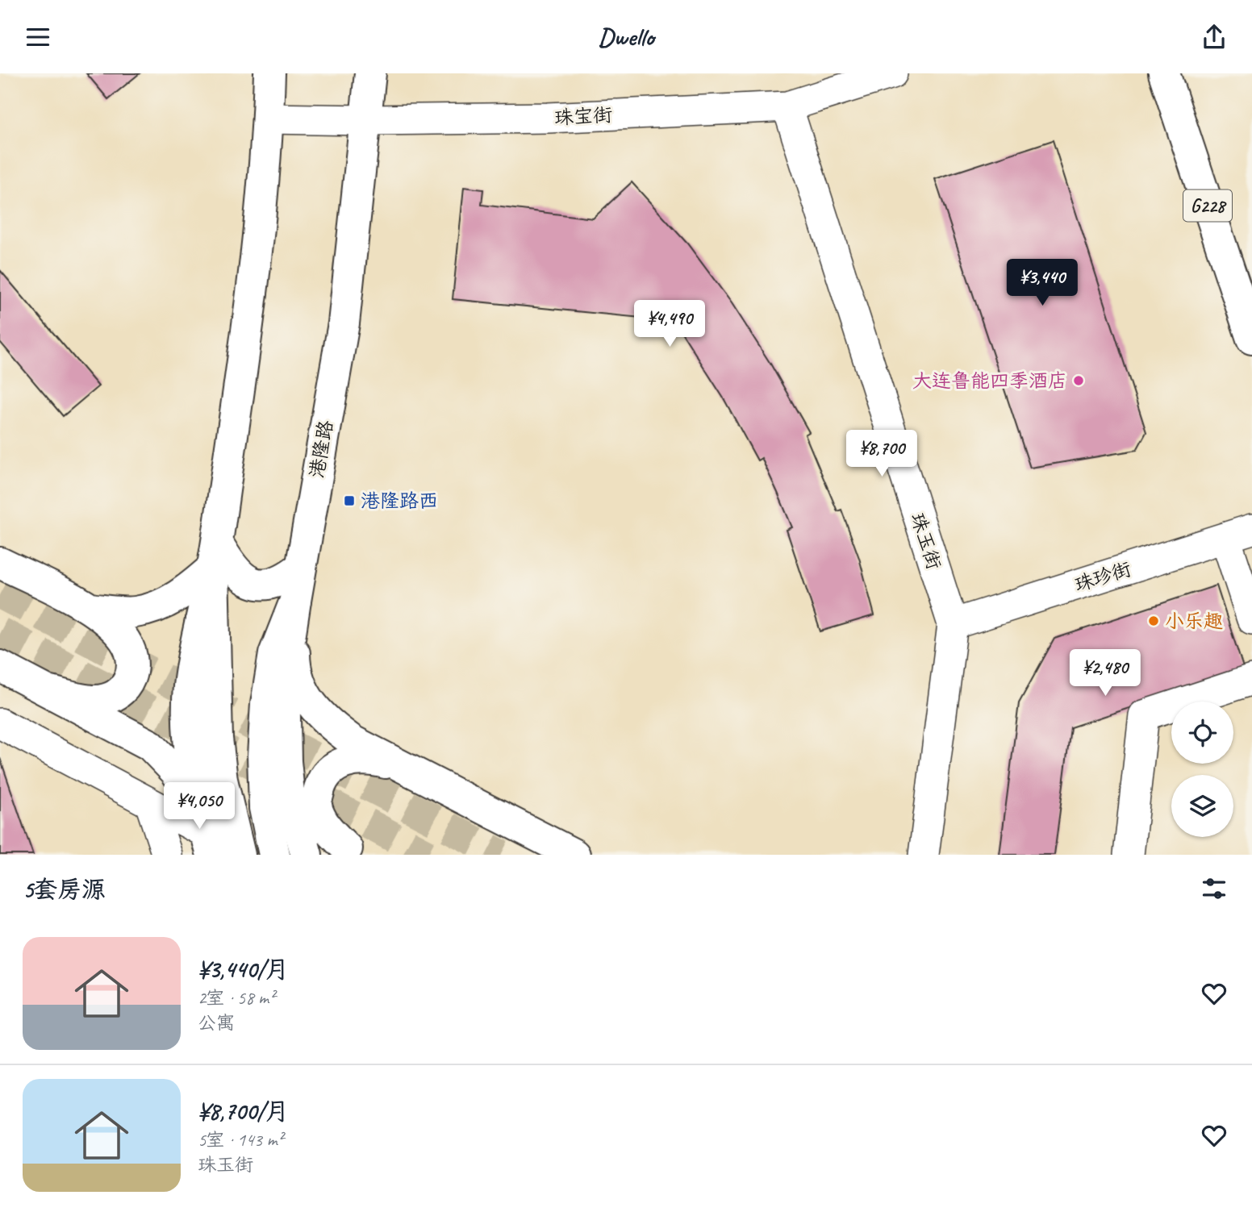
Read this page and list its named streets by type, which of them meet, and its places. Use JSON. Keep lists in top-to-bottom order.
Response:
{
  "streets": {
    "main road": ["G228", "港隆路"],
    "street": ["珠宝街", "珠玉街", "珠珍街"]
  },
  "crossings": [
    ["珠宝街", "港隆路"],
    ["珠宝街", "珠玉街"],
    ["珠玉街", "珠珍街"]
  ],
  "places": {
    "other": ["大连鲁能四季酒店", "小乐趣"],
    "transit": ["港隆路西"]
  },
  "page": {
    "header": "Dwello",
    "price": [
      "¥3,440",
      "¥4,490",
      "¥8,700",
      "¥2,480",
      "¥4,050"
    ],
    "heading": "5套房源",
    "list": [
      {
        "name": "¥3,440/月",
        "note": "2室 · 58 m² · 公寓"
      },
      {
        "name": "¥8,700/月",
        "note": "5室 · 143 m² · 珠玉街"
      }
    ]
  }
}
